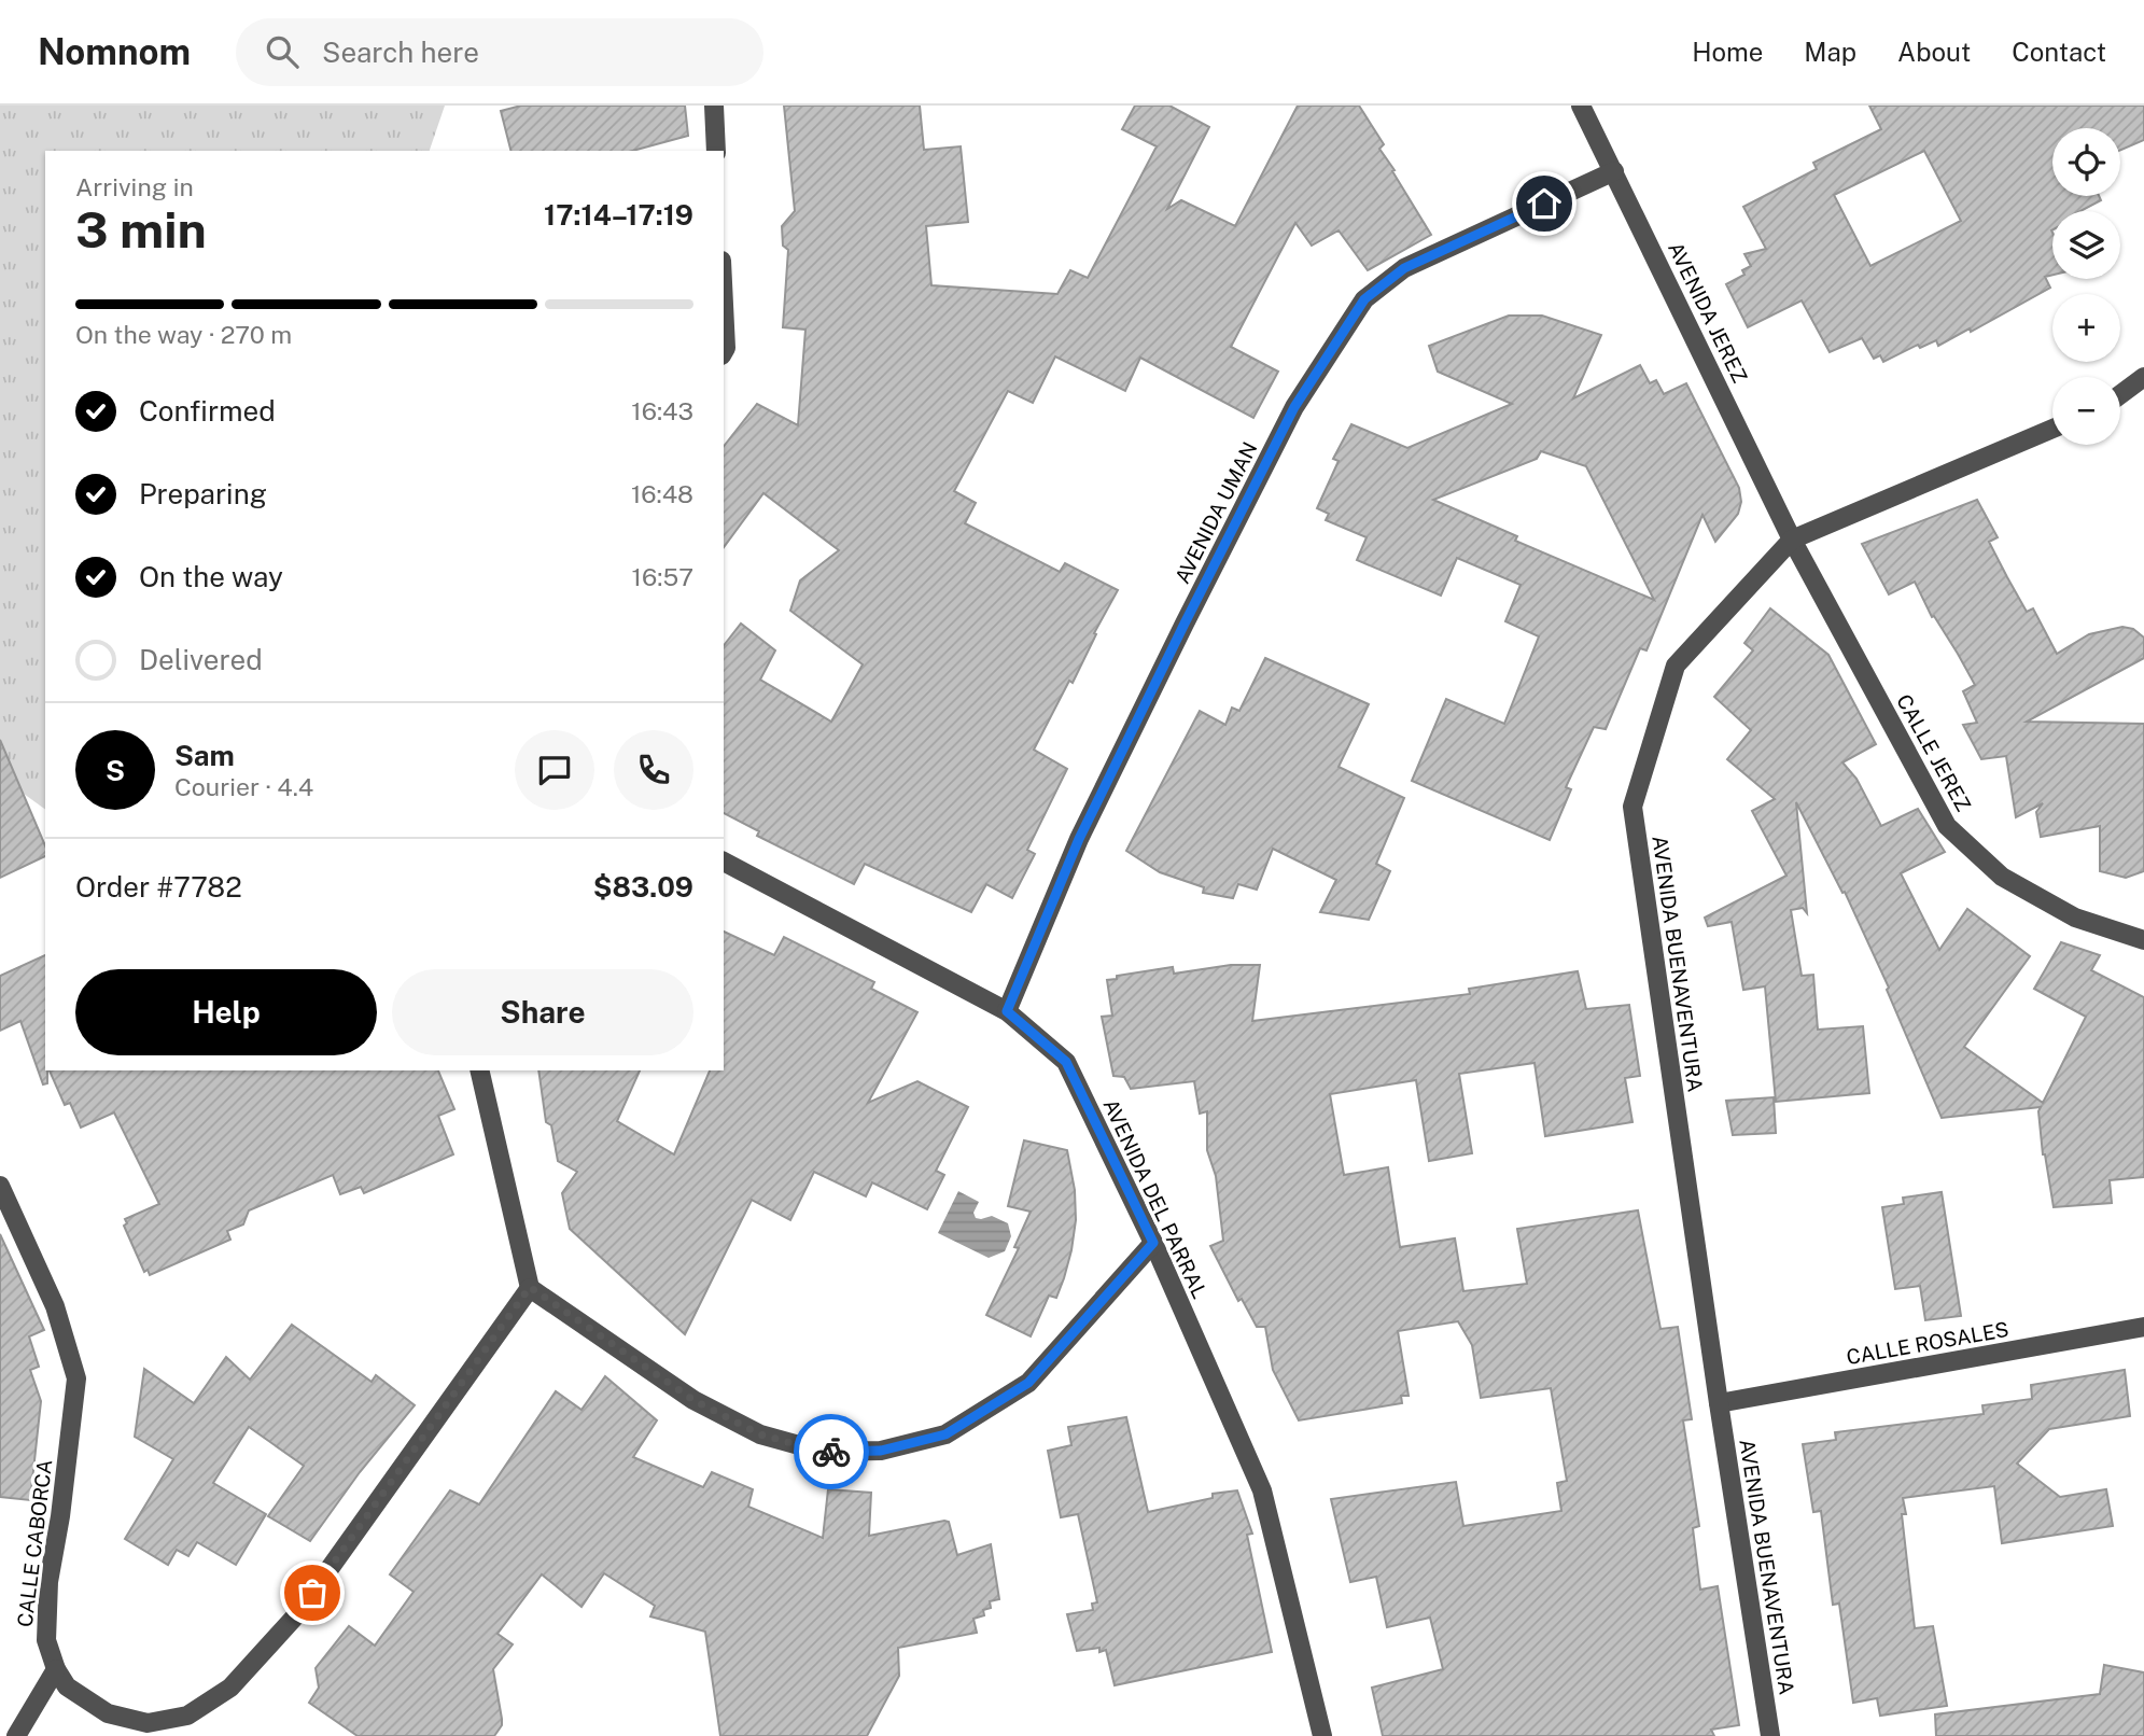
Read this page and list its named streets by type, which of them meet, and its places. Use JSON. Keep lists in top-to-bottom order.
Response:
{
  "streets": {
    "street": [
      "AVENIDA JEREZ",
      "AVENIDA UMAN",
      "CALLE JEREZ",
      "AVENIDA BUENAVENTURA",
      "AVENIDA DEL PARRAL",
      "CALLE ROSALES",
      "CALLE CABORCA"
    ]
  },
  "crossings": [
    ["AVENIDA JEREZ", "AVENIDA UMAN"],
    ["AVENIDA JEREZ", "CALLE JEREZ"],
    ["AVENIDA JEREZ", "AVENIDA BUENAVENTURA"],
    ["AVENIDA UMAN", "AVENIDA DEL PARRAL"],
    ["CALLE JEREZ", "AVENIDA BUENAVENTURA"],
    ["AVENIDA BUENAVENTURA", "CALLE ROSALES"]
  ],
  "page": {
    "header": "Nomnom",
    "search": "Search here",
    "nav": [
      "Home",
      "Map",
      "About",
      "Contact"
    ],
    "map_buttons": ["+", "−"],
    "heading": ["3 min", "Arriving in", "17:14–17:19"],
    "panel": [
      "Sam",
      "Courier · 4.4",
      "Order #7782",
      "$83.09"
    ],
    "bar": "On the way · 270 m",
    "list": [
      ["Confirmed", "16:43"],
      ["Preparing", "16:48"],
      ["On the way", "16:57"],
      "Delivered"
    ],
    "round": "S",
    "buttons": ["Help", "Share"]
  }
}
